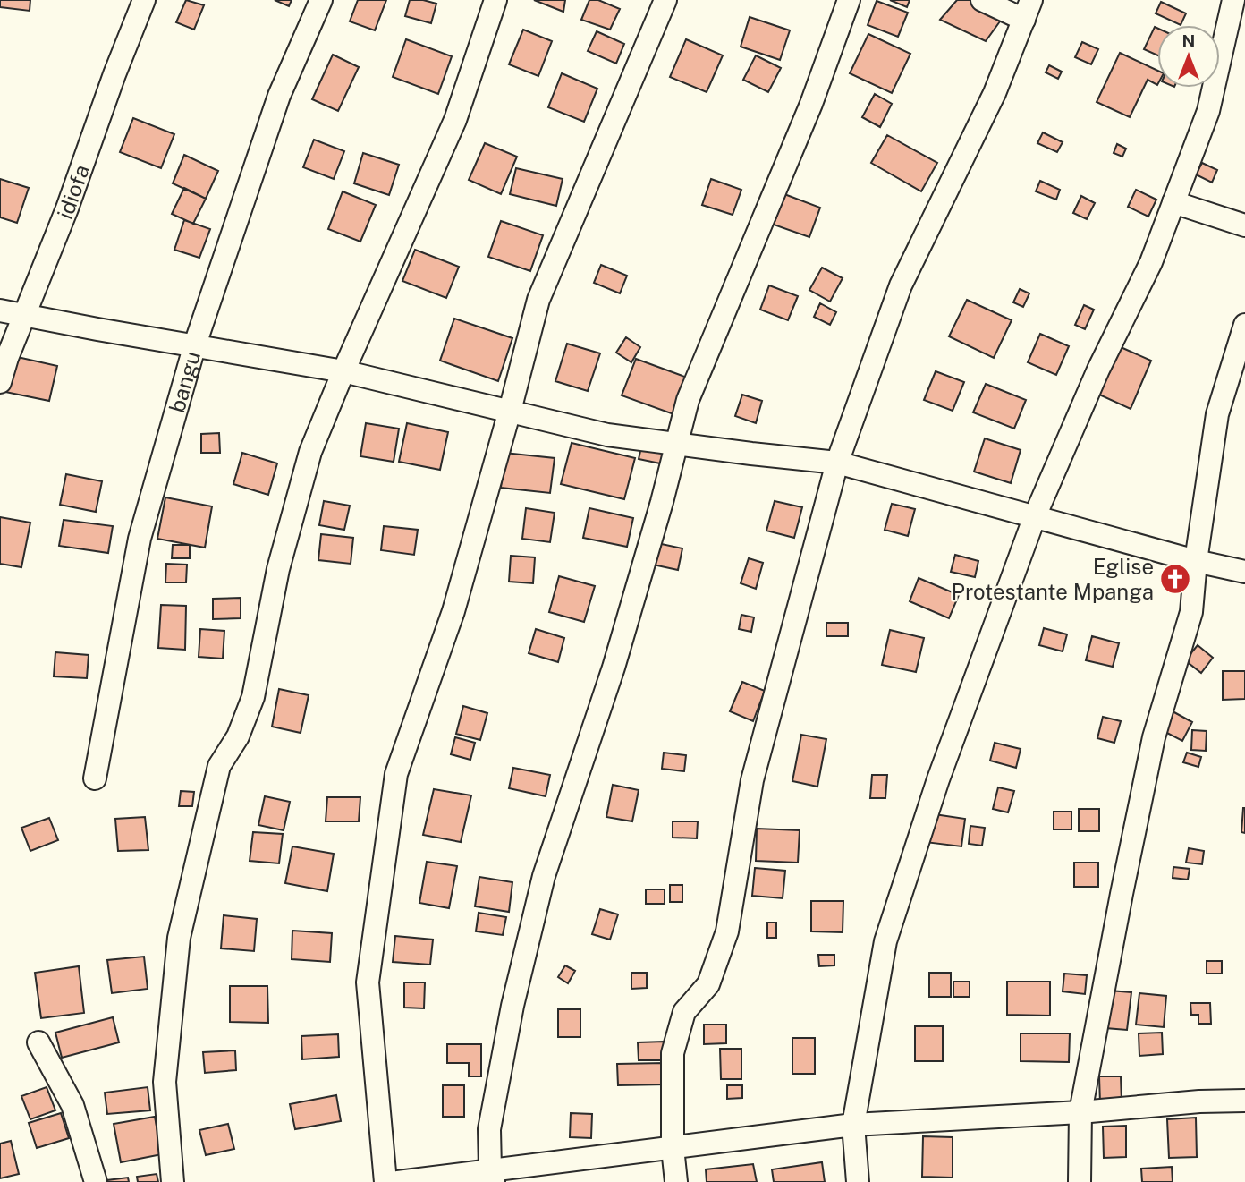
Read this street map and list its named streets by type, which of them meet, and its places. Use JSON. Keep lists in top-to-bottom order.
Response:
{
  "streets": {
    "street": ["idiofa", "bangu"]
  },
  "places": {
    "church": ["Eglise Protestante Mpanga"]
  },
  "north": "top"
}
